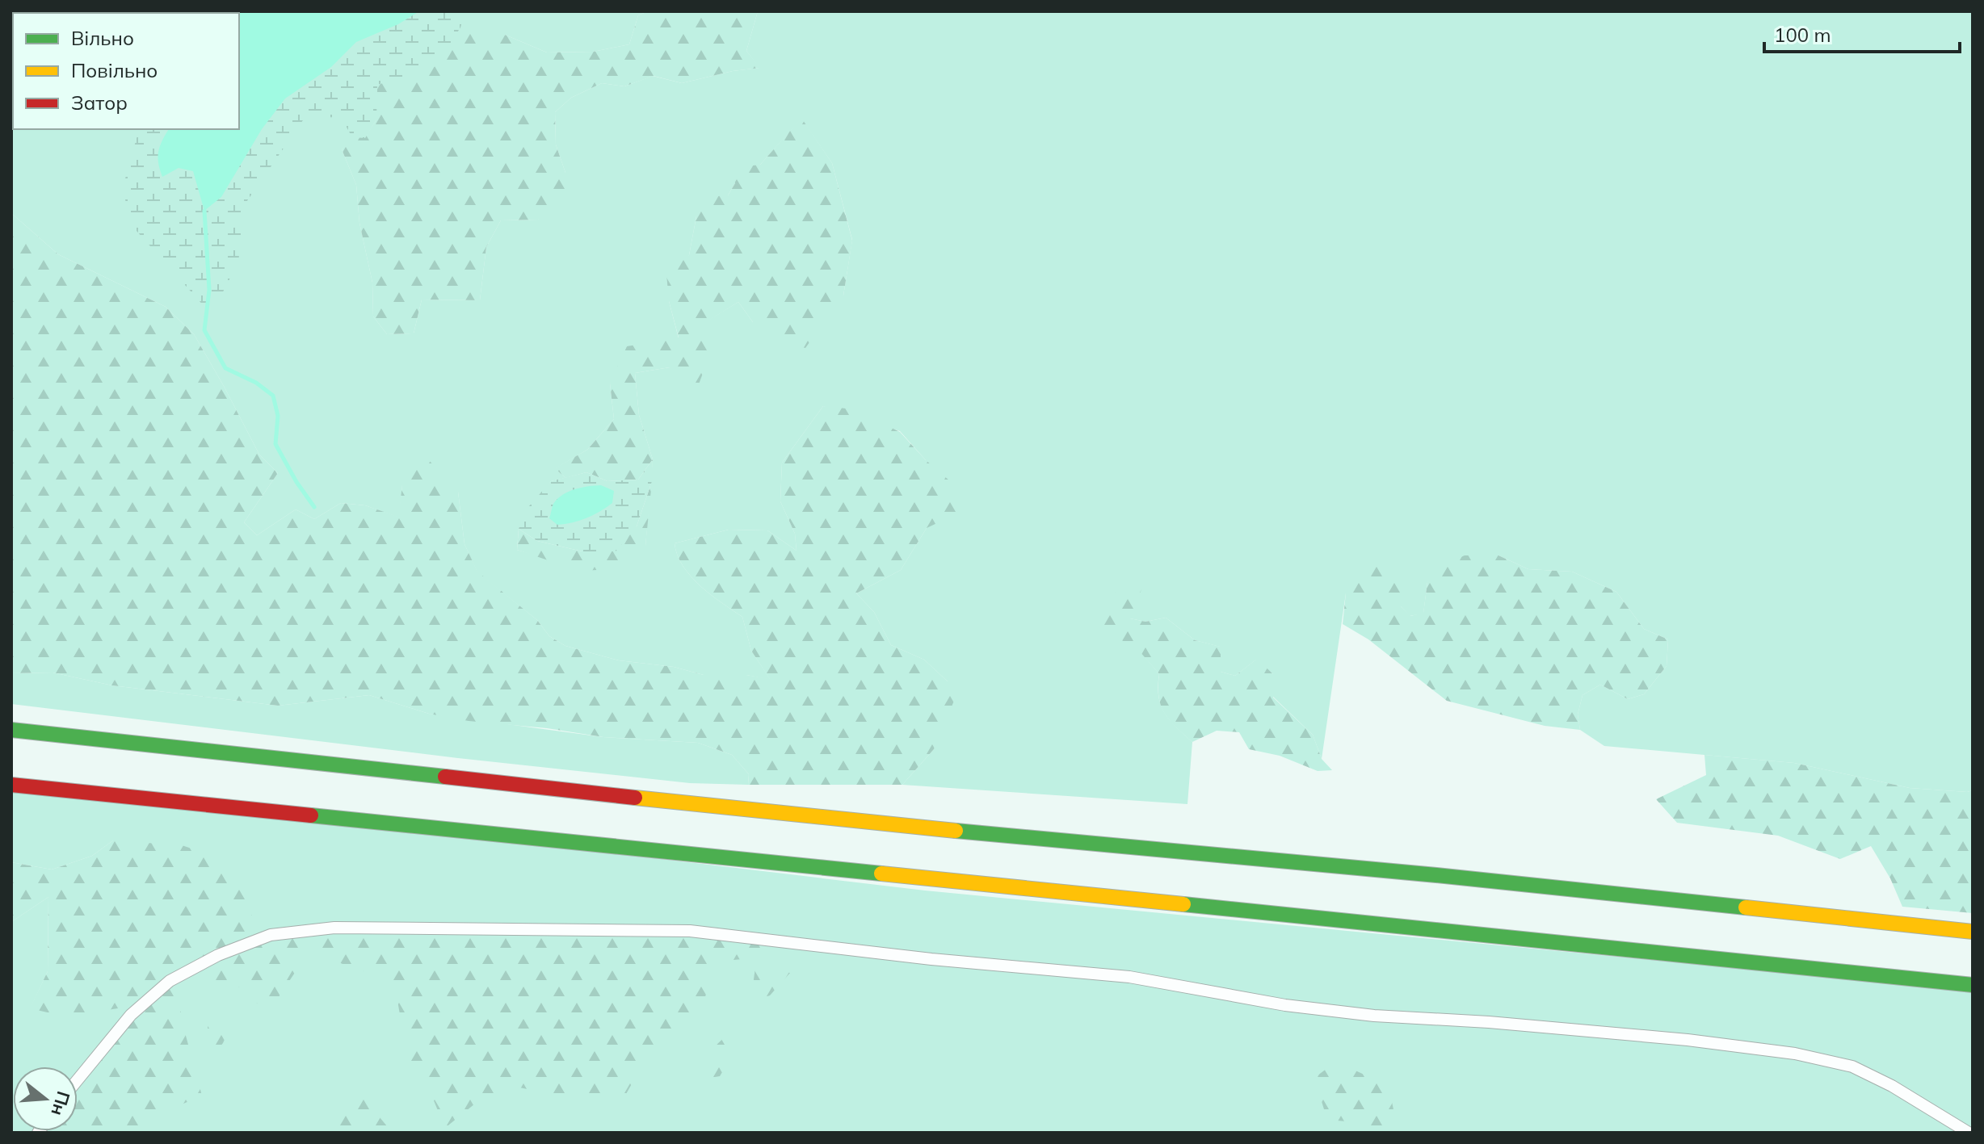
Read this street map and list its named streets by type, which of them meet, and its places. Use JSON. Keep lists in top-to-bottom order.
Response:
{
  "legend": ["Вільно", "Повільно", "Затор"],
  "scale_bar": "100 m",
  "north": "right"
}
